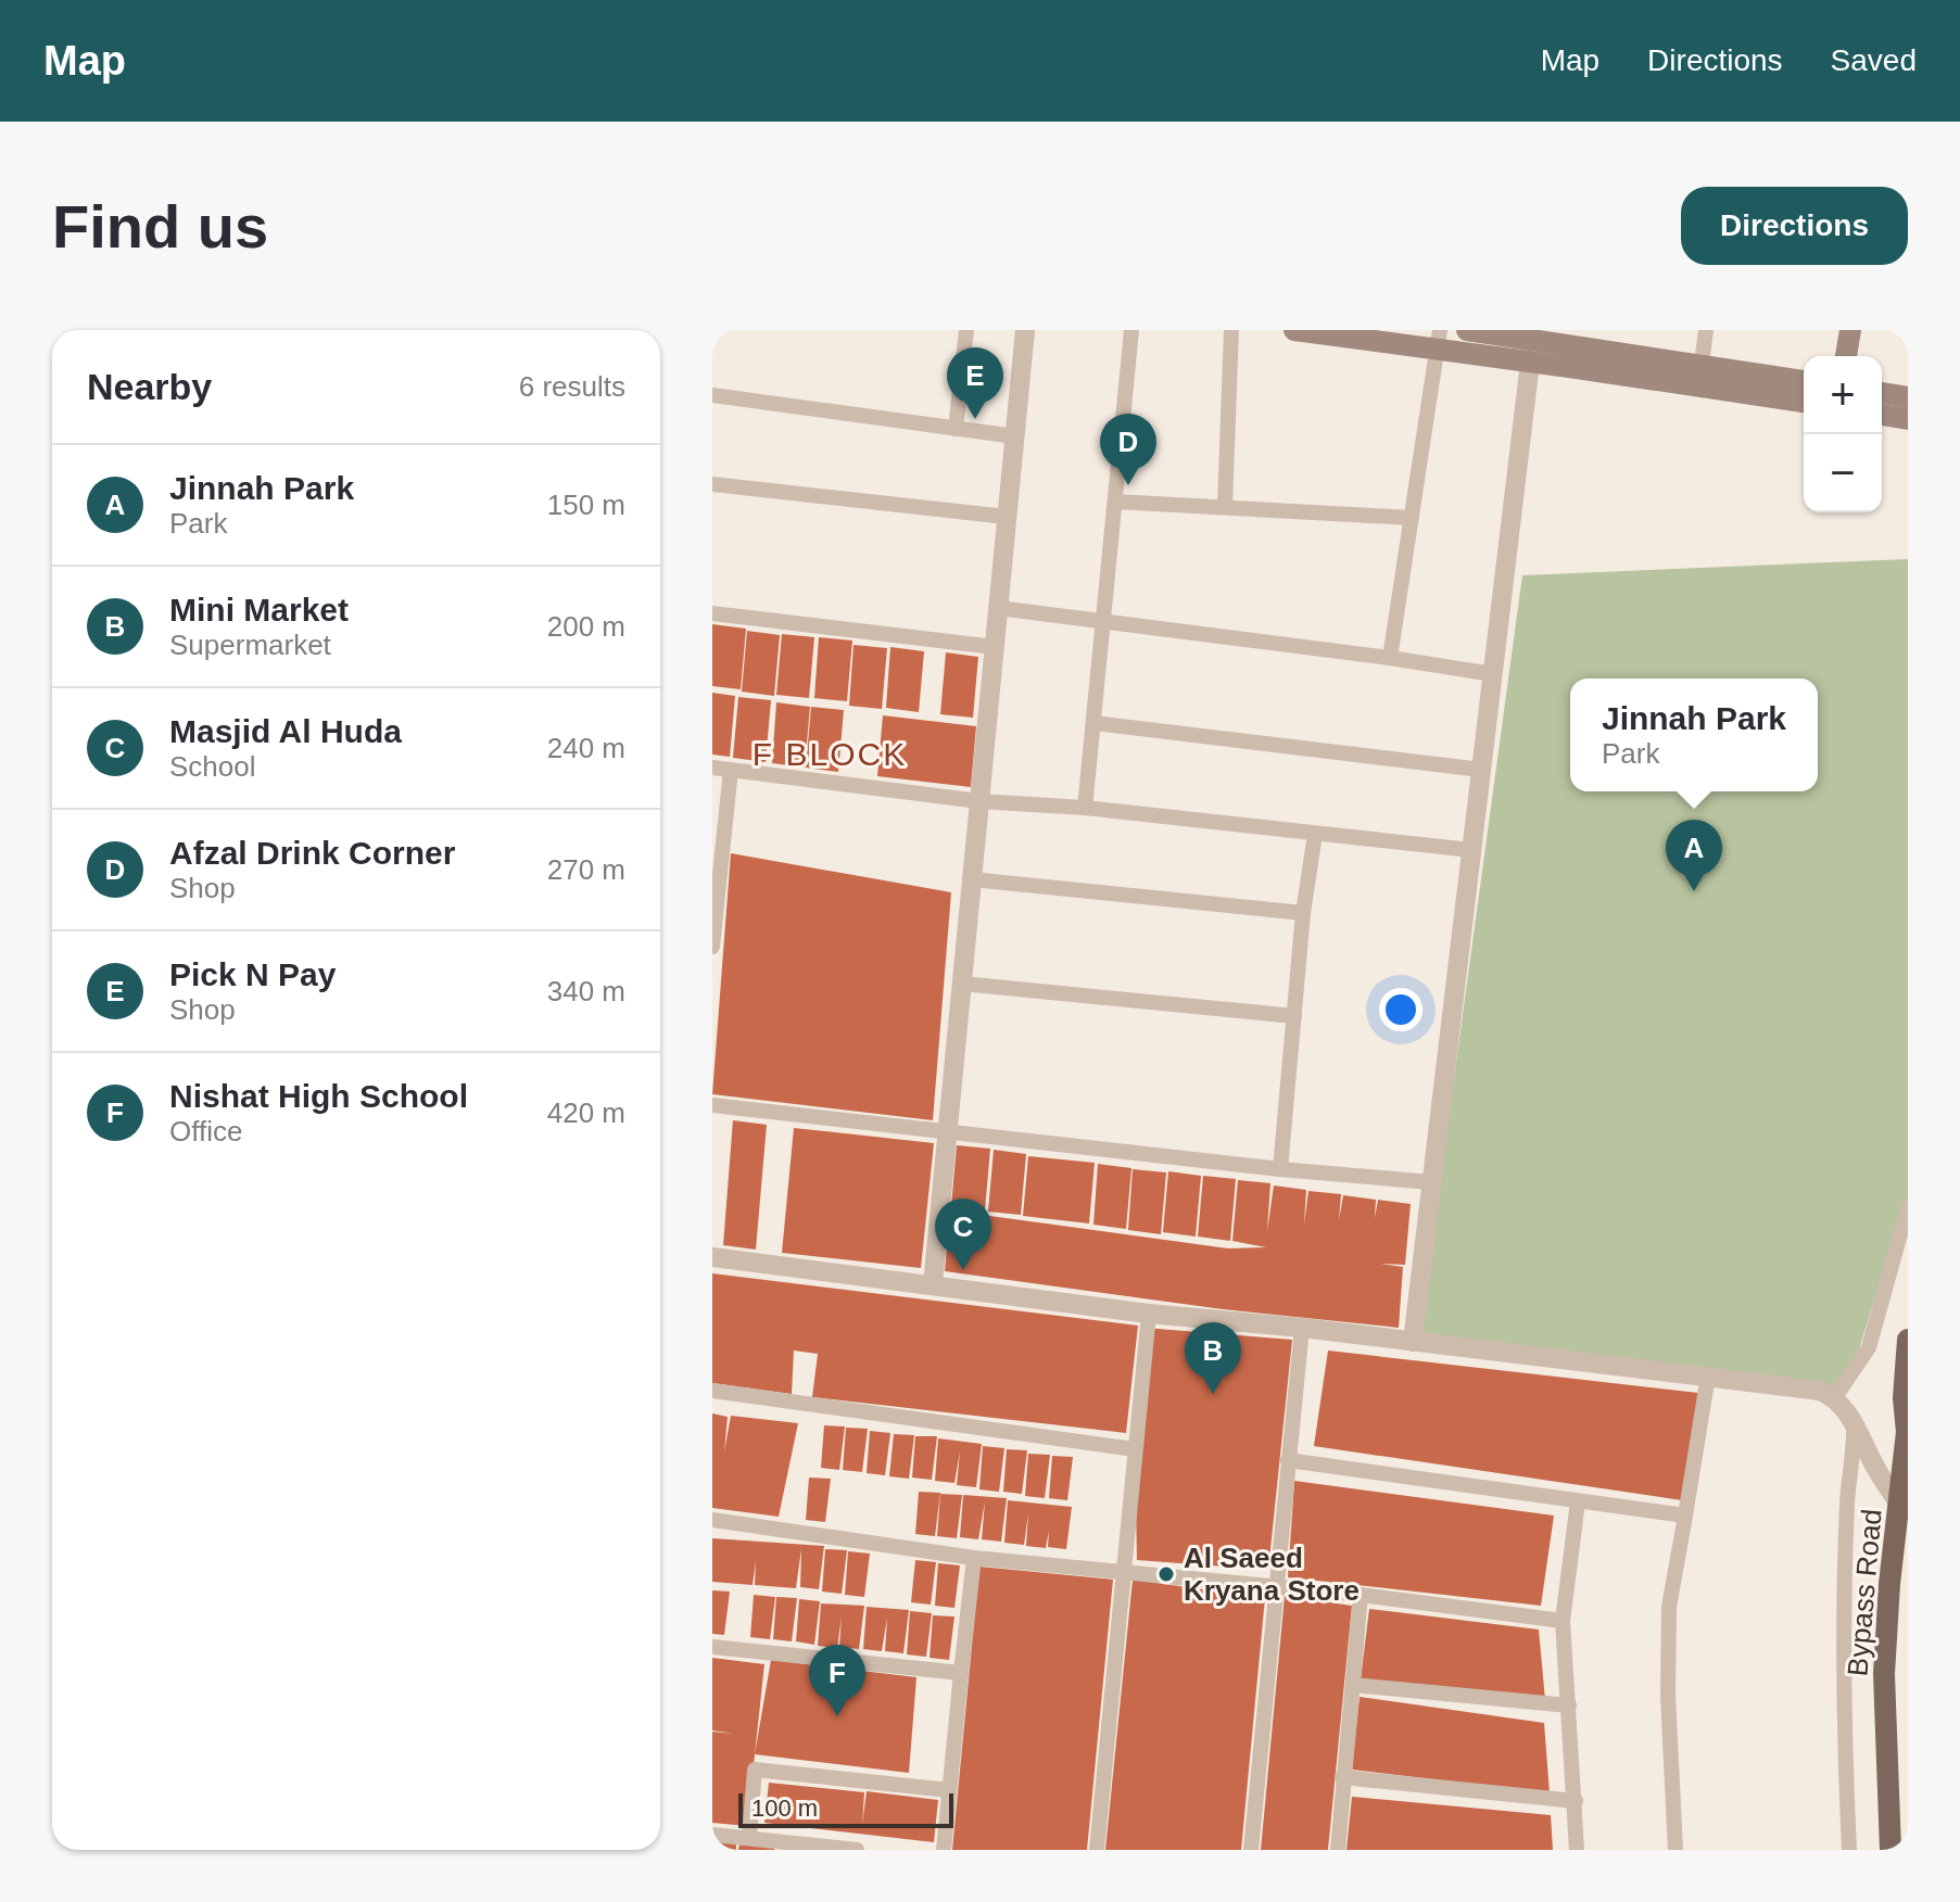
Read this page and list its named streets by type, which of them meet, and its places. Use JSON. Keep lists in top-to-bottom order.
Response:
{
  "streets": {
    "main road": ["Bypass Road"]
  },
  "districts": ["F BLOCK"],
  "places": ["Al Saeed Kryana Store"],
  "scale_bar": "100 m",
  "page": {
    "header": "Map",
    "nav": ["Map", "Directions", "Saved"],
    "buttons": "Directions",
    "title": "Find us",
    "heading": ["Nearby", "6 results"],
    "pins": [
      "E",
      "D",
      "A",
      "C",
      "B",
      "F"
    ],
    "map_buttons": ["+", "−"],
    "list": [
      {
        "mark": "A",
        "name": "Jinnah Park",
        "note": "Park",
        "value": "150 m"
      },
      {
        "mark": "B",
        "name": "Mini Market",
        "note": "Supermarket",
        "value": "200 m"
      },
      {
        "mark": "C",
        "name": "Masjid Al Huda",
        "note": "School",
        "value": "240 m"
      },
      {
        "mark": "D",
        "name": "Afzal Drink Corner",
        "note": "Shop",
        "value": "270 m"
      },
      {
        "mark": "E",
        "name": "Pick N Pay",
        "note": "Shop",
        "value": "340 m"
      },
      {
        "mark": "F",
        "name": "Nishat High School",
        "note": "Office",
        "value": "420 m"
      }
    ],
    "popup": ["Jinnah Park", "Park"],
    "scale": "100 m"
  }
}
